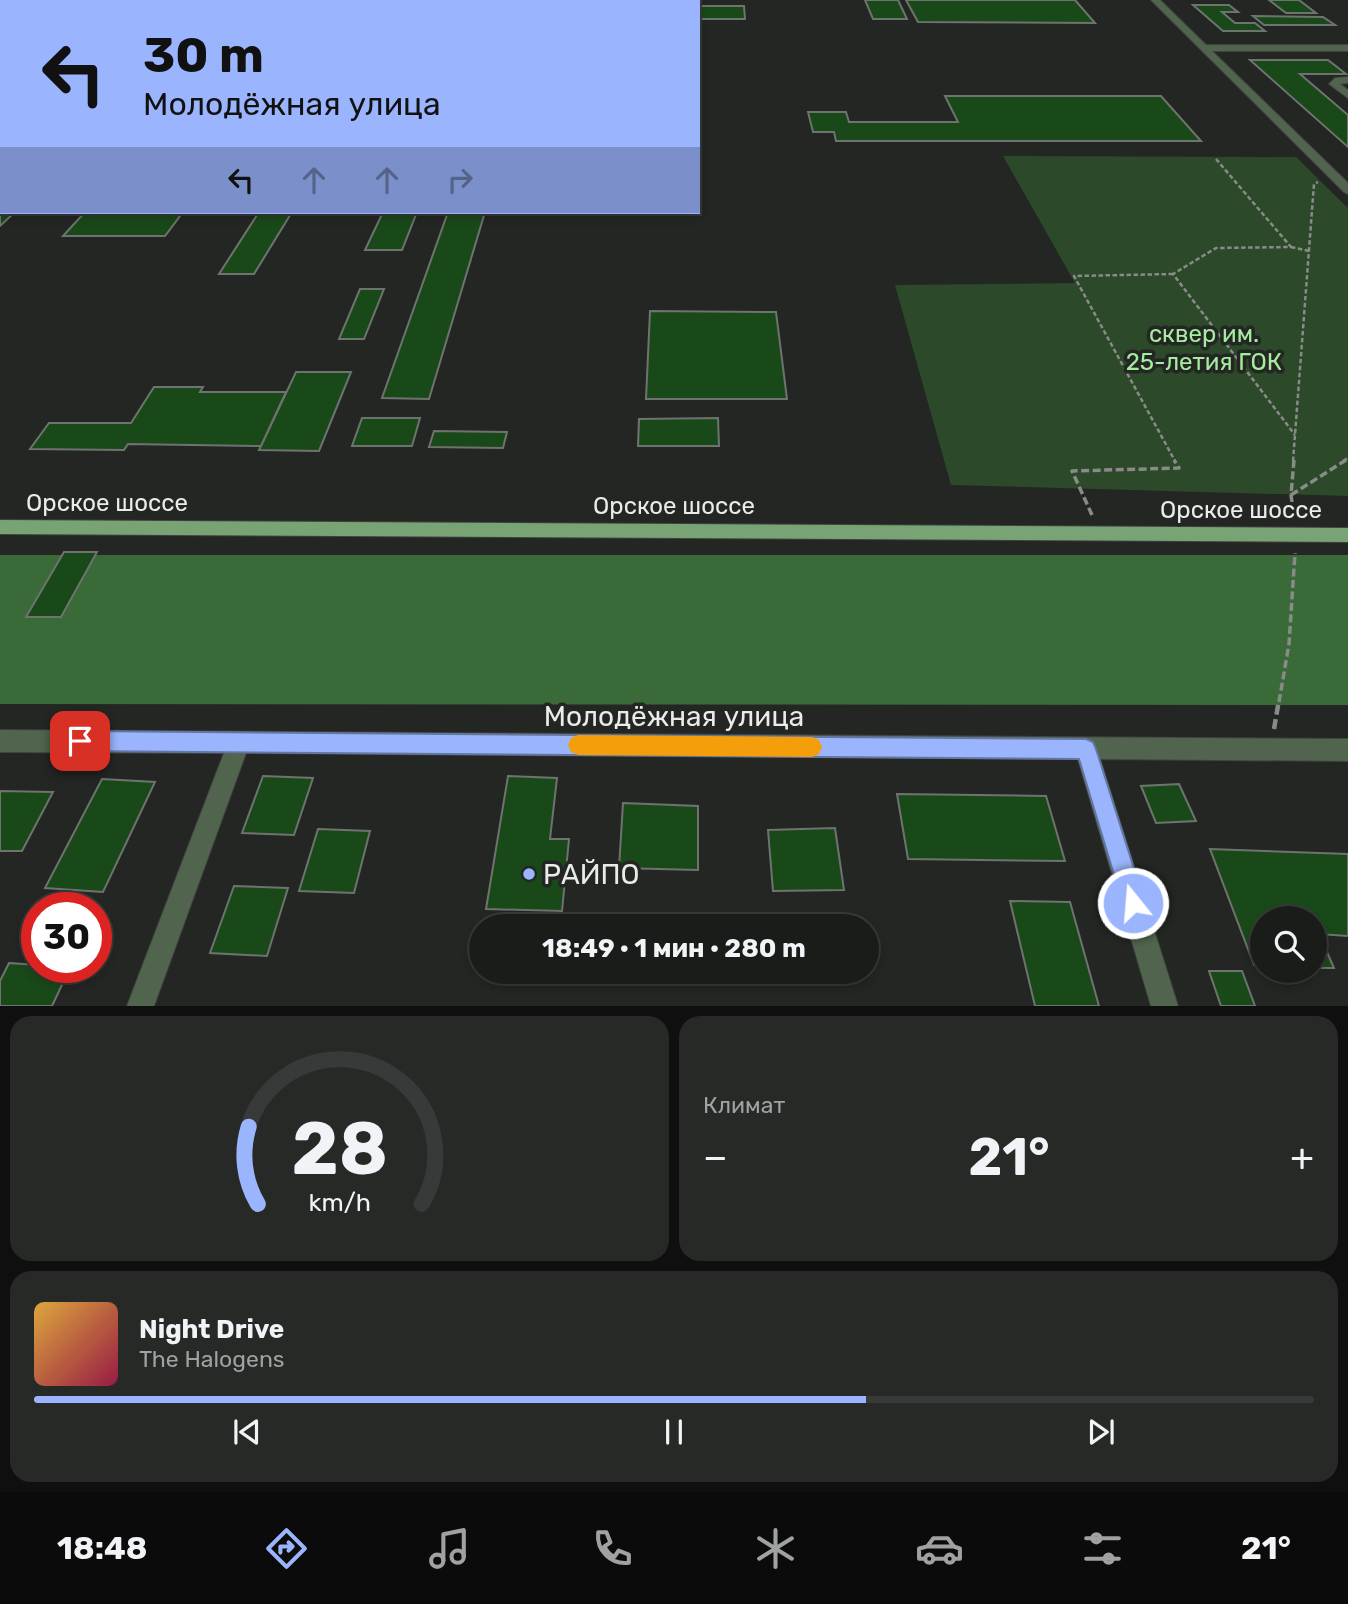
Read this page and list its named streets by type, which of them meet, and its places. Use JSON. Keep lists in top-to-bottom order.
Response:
{
  "streets": {
    "main road": ["Орское шоссе"],
    "street": ["Молодёжная улица"]
  },
  "parks": ["сквер им. 25-летия ГОК"],
  "places": ["РАЙПО"],
  "page": {
    "turn": ["30 m", "Молодёжная улица"],
    "limit": "30",
    "trip": "18:49 · 1 мин · 280 m",
    "tile": "Климат",
    "heat": ["−", "21°", "+"],
    "song": ["Night Drive", "The Halogens"],
    "tabs": ["18:48", "21°"],
    "gauge": ["28", "km/h"]
  }
}
